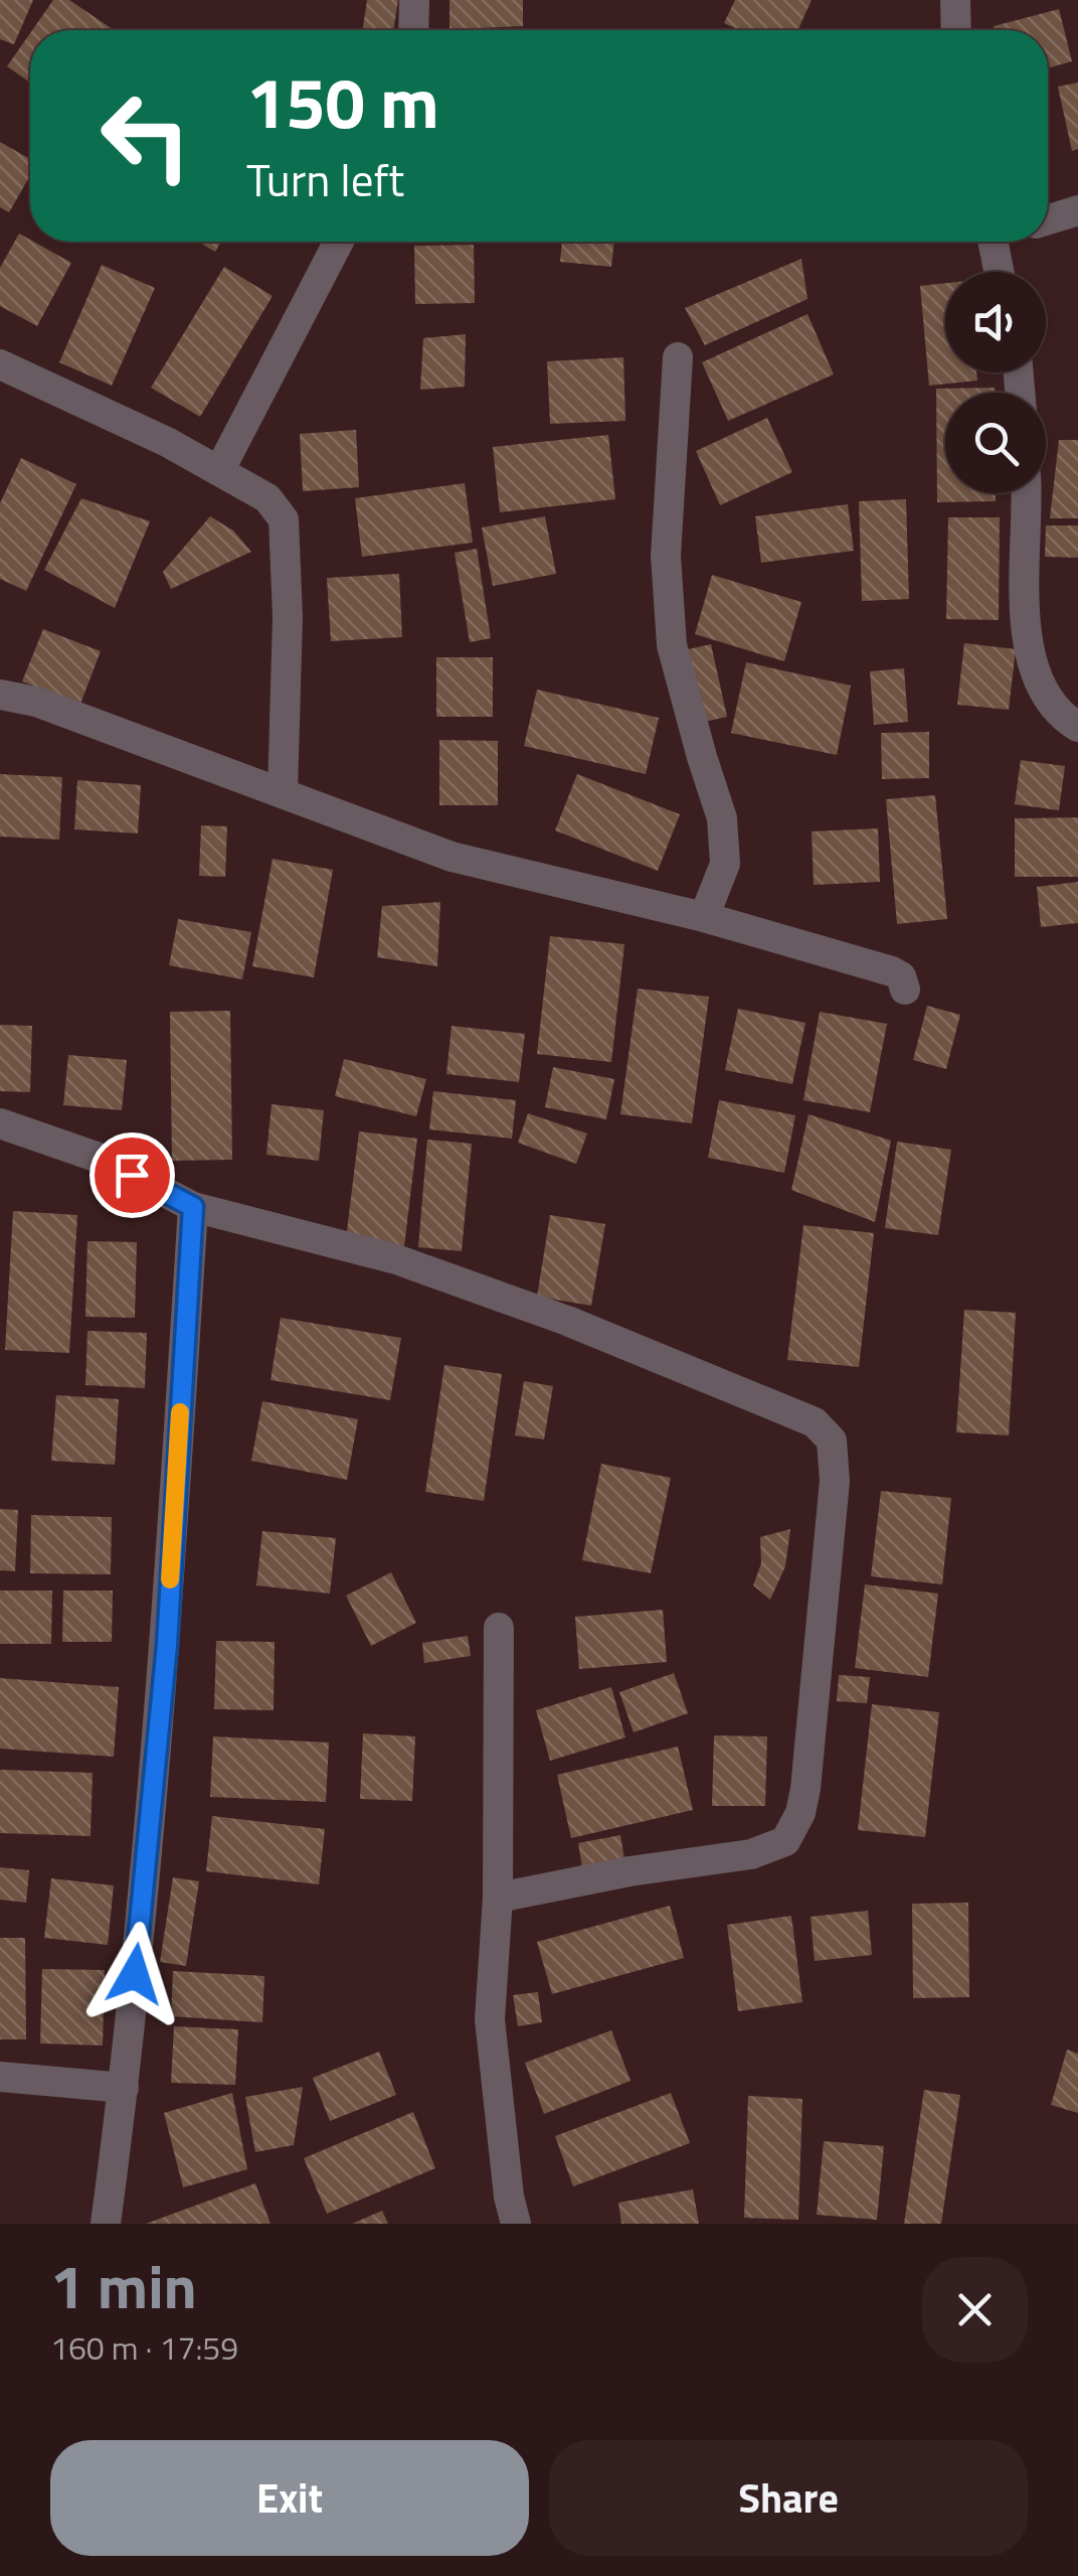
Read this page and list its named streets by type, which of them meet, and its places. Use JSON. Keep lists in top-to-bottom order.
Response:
{
  "page": {
    "turn": ["150 m", "Turn left"],
    "heading": ["1 min", "160 m · 17:59"],
    "buttons": ["Exit", "Share"]
  }
}
